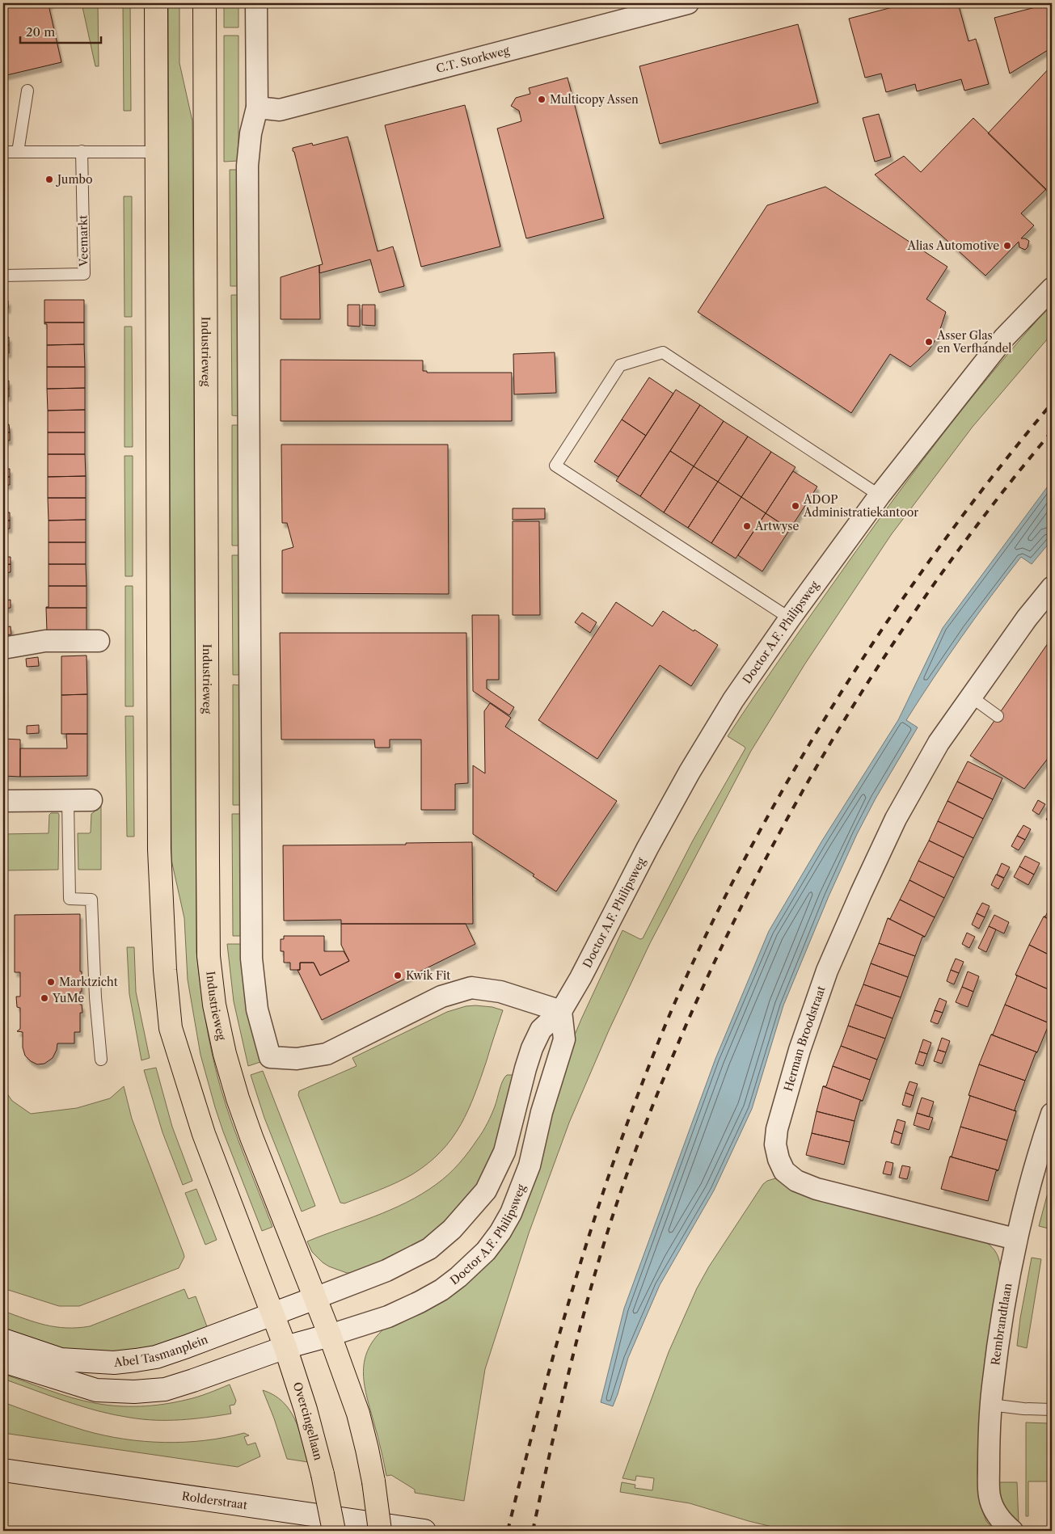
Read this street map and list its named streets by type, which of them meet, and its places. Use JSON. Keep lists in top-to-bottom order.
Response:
{
  "streets": {
    "main road": [
      "Industrieweg",
      "Doctor A.F. Philipsweg",
      "Abel Tasmanplein",
      "Overcingellaan",
      "Rolderstraat"
    ],
    "street": ["C.T. Storkweg", "Herman Broodstraat", "Rembrandtlaan"],
    "lane": ["Veemarkt"]
  },
  "crossings": [
    ["Industrieweg", "Doctor A.F. Philipsweg"],
    ["Industrieweg", "Abel Tasmanplein"],
    ["Doctor A.F. Philipsweg", "Abel Tasmanplein"],
    ["Doctor A.F. Philipsweg", "Overcingellaan"],
    ["Herman Broodstraat", "Rembrandtlaan"],
    ["Abel Tasmanplein", "Overcingellaan"]
  ],
  "places": [
    "Multicopy Assen",
    "Jumbo",
    "Alias Automotive",
    "Asser Glas en Verfhandel",
    "ADOP Administratiekantoor",
    "Artwyse",
    "Kwik Fit",
    "Marktzicht",
    "YuMe"
  ],
  "scale_bar": "20 m"
}
